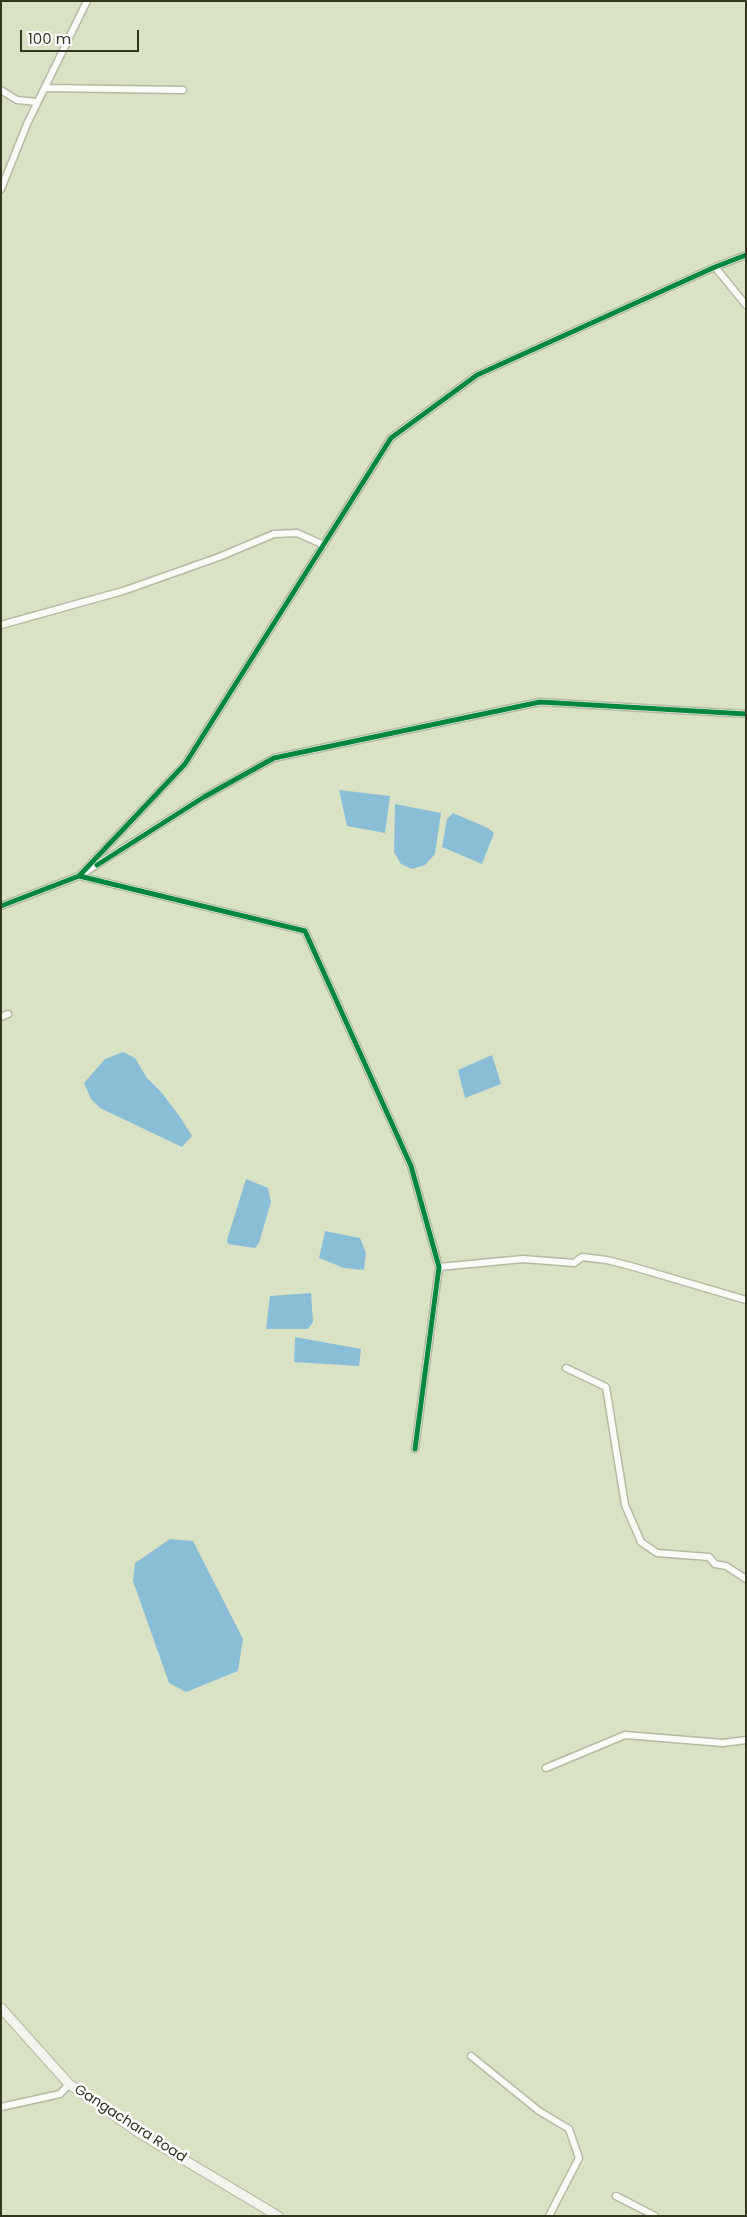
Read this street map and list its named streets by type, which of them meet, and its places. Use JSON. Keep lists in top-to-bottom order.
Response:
{
  "streets": {
    "main road": ["Gangachara Road"]
  },
  "scale_bar": "100 m"
}
